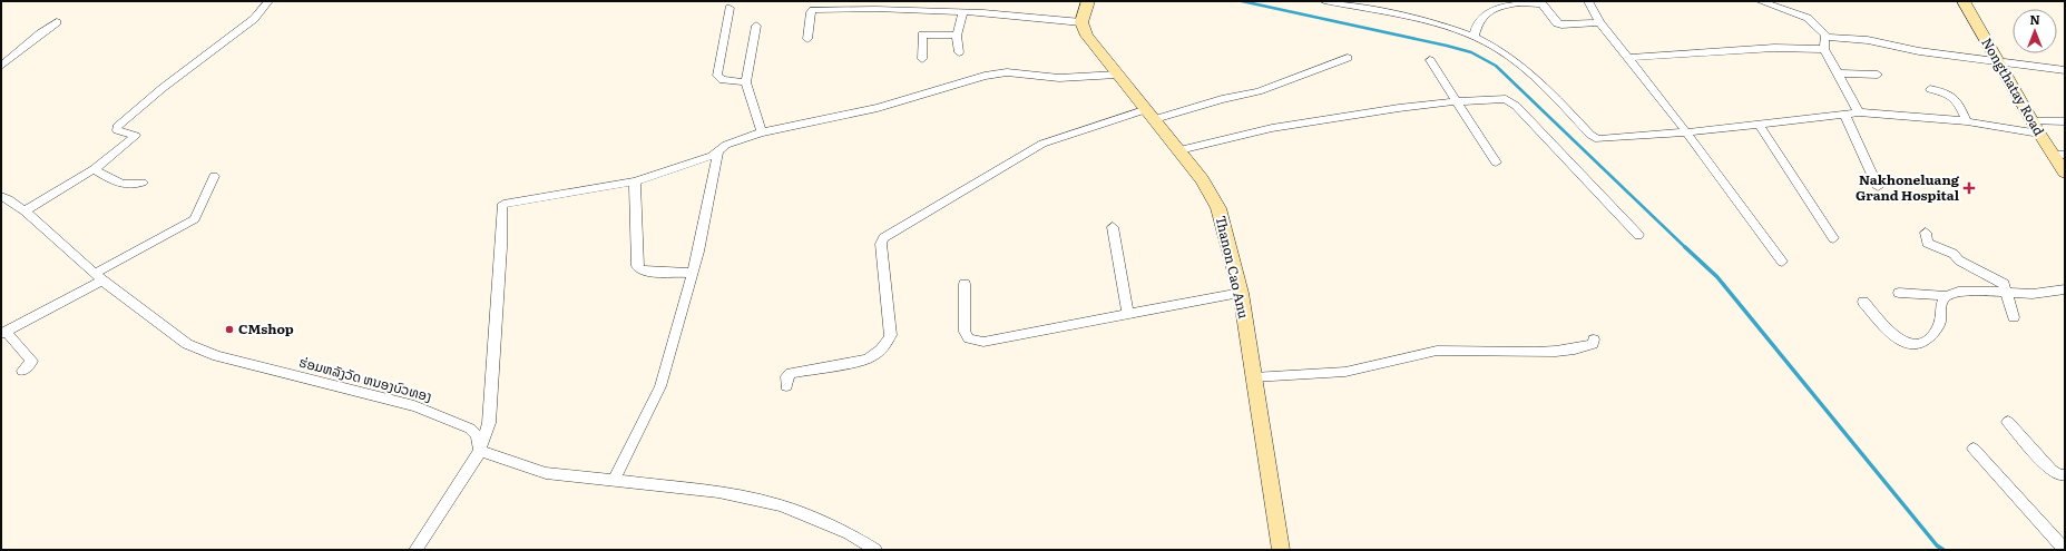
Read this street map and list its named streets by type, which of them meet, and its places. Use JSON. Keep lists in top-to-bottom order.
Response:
{
  "streets": {
    "street": ["Nongthatay Road", "Thanon Cao Anu", "ຮ່ອມຫລັງວັດ ຫນອງບົວທອງ"]
  },
  "places": {
    "health": ["Nakhoneluang Grand Hospital"],
    "other": ["CMshop"]
  },
  "north": "top"
}
